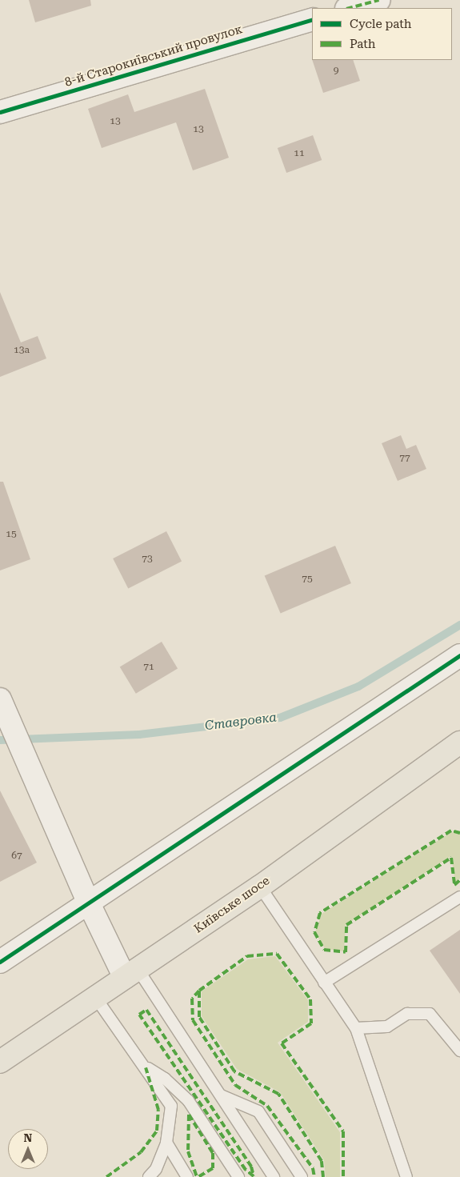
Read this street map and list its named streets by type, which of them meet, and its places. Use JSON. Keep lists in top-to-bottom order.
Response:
{
  "streets": {
    "main road": ["Київське шосе"],
    "street": ["8-й Старокиївський провулок"]
  },
  "water": ["Ставровка"],
  "house_numbers": [
    "9",
    "13",
    "13",
    "11",
    "13а",
    "77",
    "15",
    "73",
    "75",
    "71",
    "67"
  ],
  "legend": ["Cycle path", "Path"],
  "north": "top"
}
